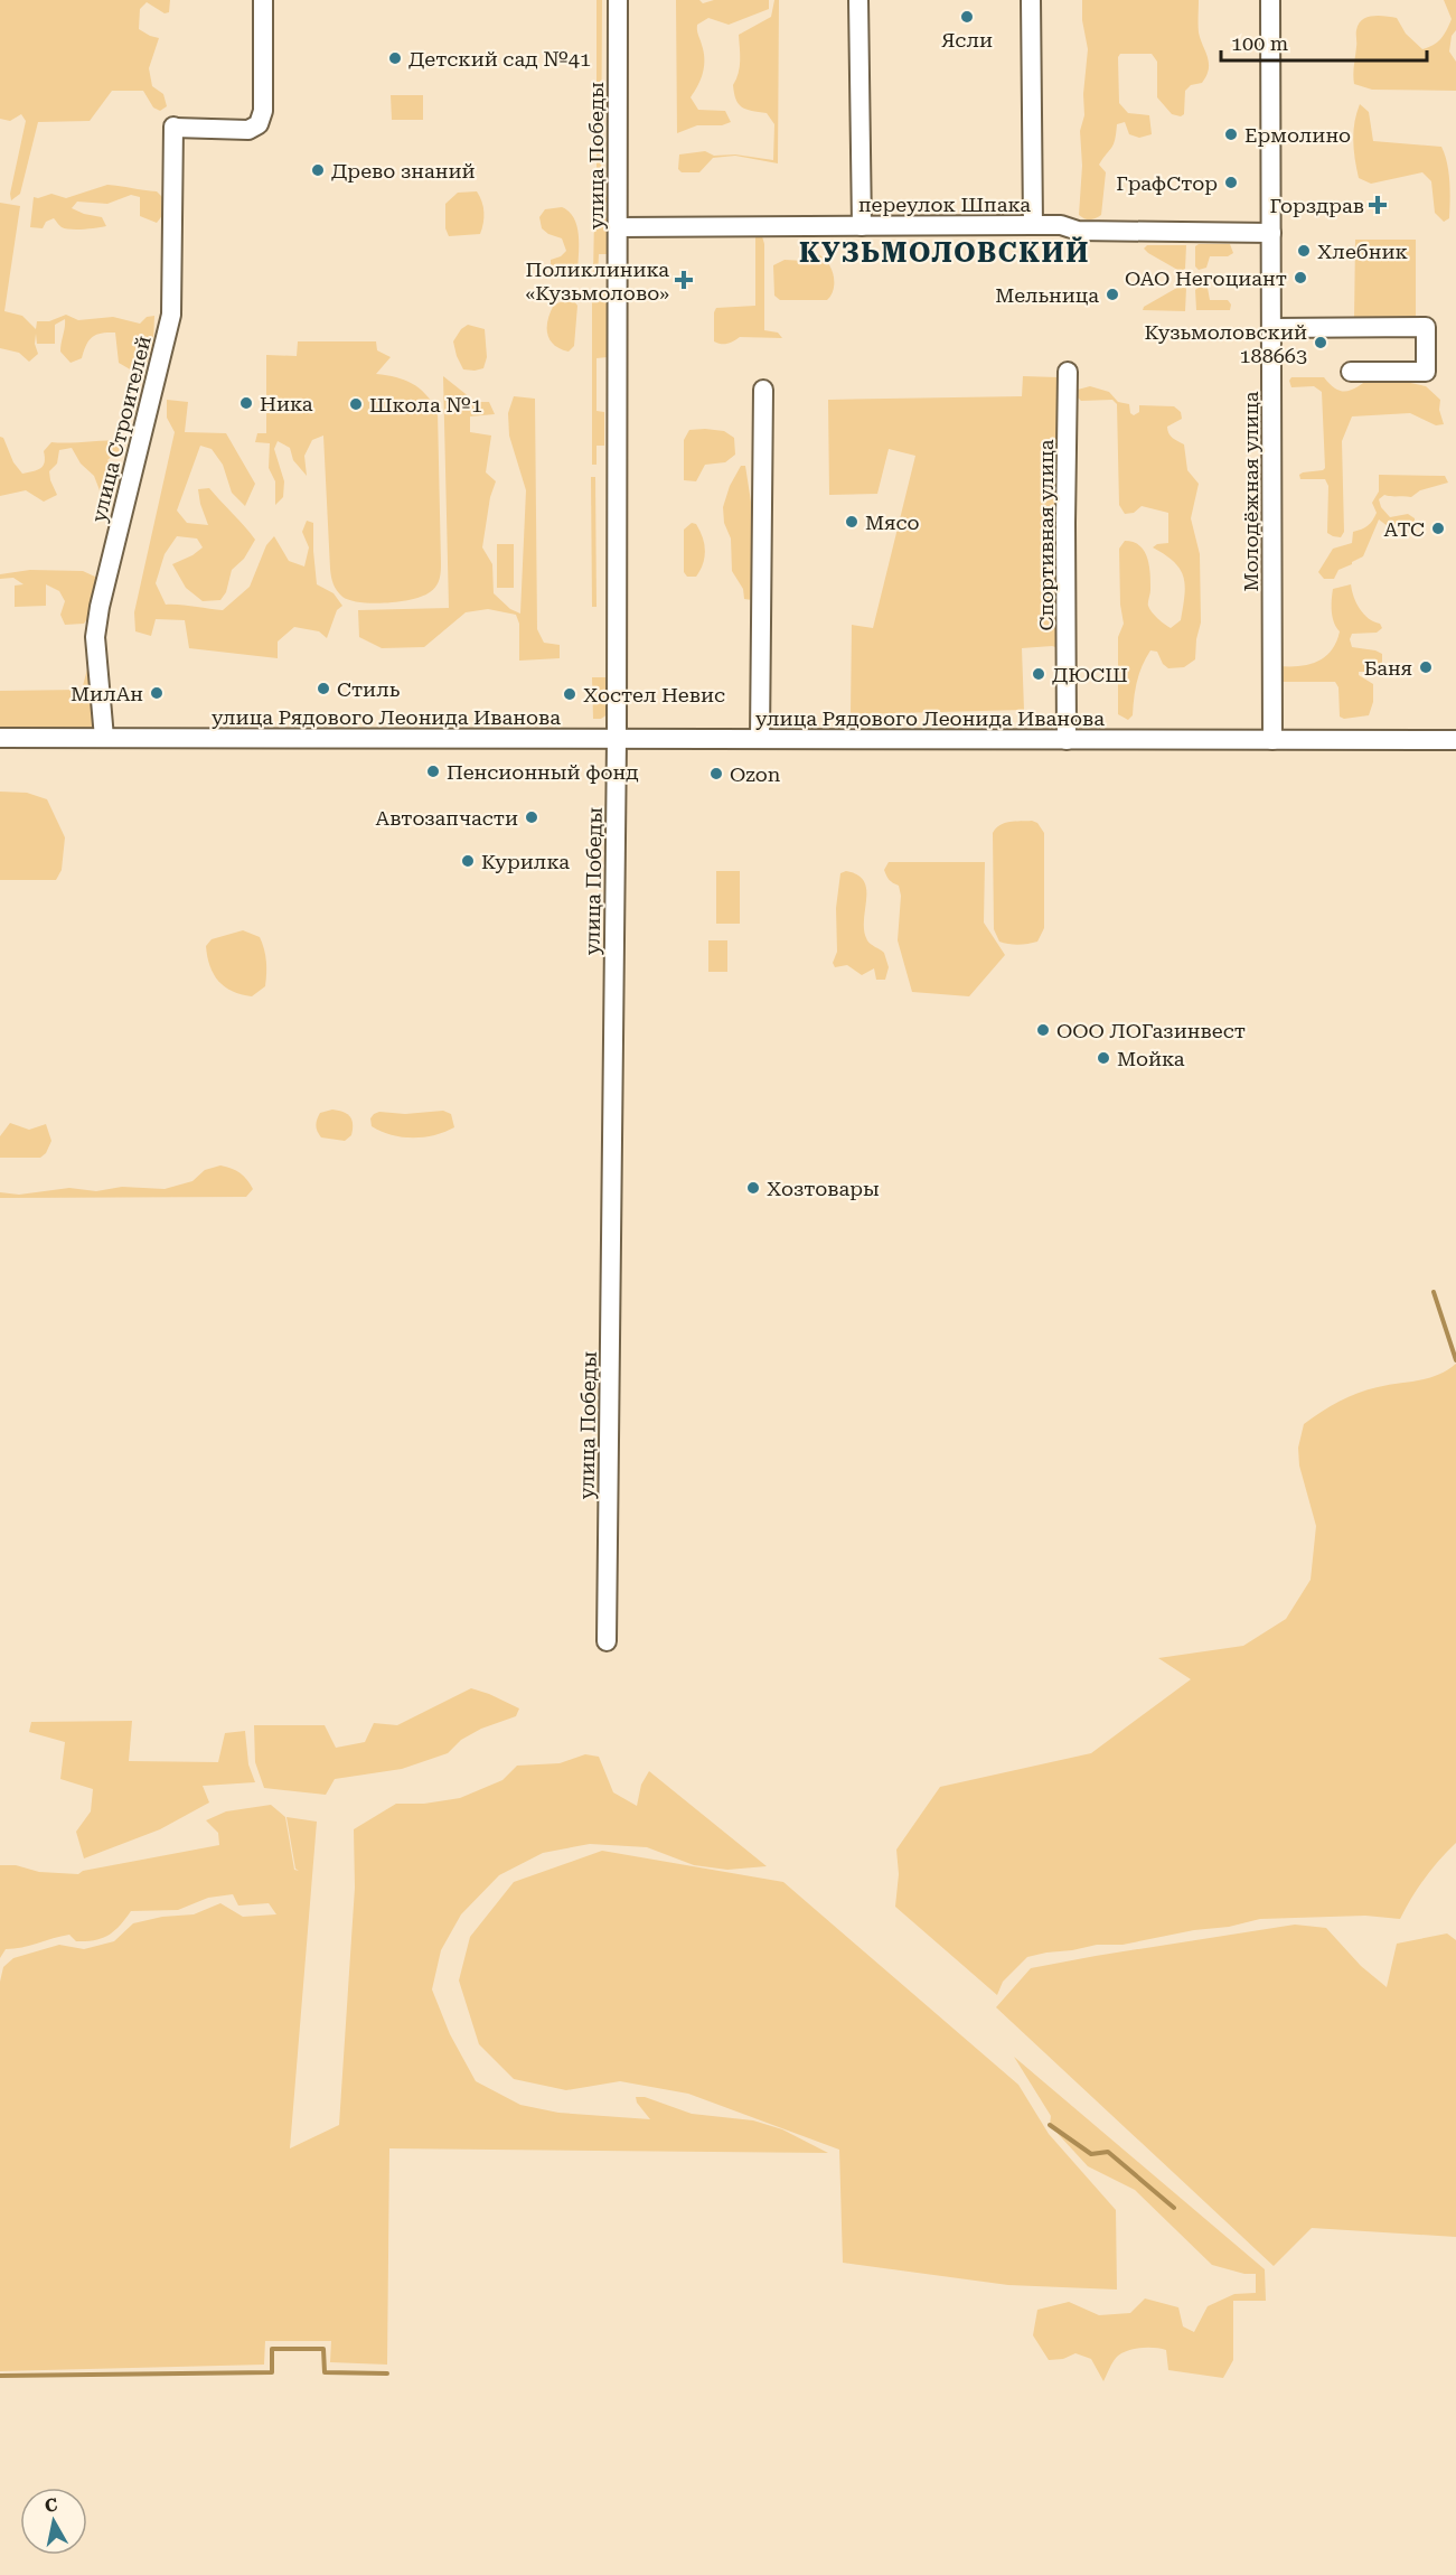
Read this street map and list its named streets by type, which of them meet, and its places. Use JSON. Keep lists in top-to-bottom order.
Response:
{
  "streets": {
    "street": [
      "улица Победы",
      "переулок Шпака",
      "улица Строителей",
      "Молодёжная улица",
      "Спортивная улица",
      "улица Рядового Леонида Иванова"
    ]
  },
  "crossings": [
    ["улица Победы", "переулок Шпака"],
    ["улица Победы", "улица Рядового Леонида Иванова"],
    ["переулок Шпака", "Молодёжная улица"],
    ["улица Строителей", "улица Рядового Леонида Иванова"],
    ["Молодёжная улица", "улица Рядового Леонида Иванова"],
    ["Спортивная улица", "улица Рядового Леонида Иванова"]
  ],
  "districts": ["КУЗЬМОЛОВСКИЙ"],
  "places": {
    "other": [
      "Ясли",
      "Детский сад №41",
      "Ермолино",
      "Древо знаний",
      "ГрафСтор",
      "Хлебник",
      "ОАО Негоциант",
      "Мельница",
      "Кузьмоловский 188663",
      "Ника",
      "Школа №1",
      "Мясо",
      "АТС",
      "Баня",
      "ДЮСШ",
      "Стиль",
      "МилАн",
      "Хостел Невис",
      "Пенсионный фонд",
      "Ozon",
      "Автозапчасти",
      "Курилка",
      "ООО ЛОГазинвест",
      "Мойка",
      "Хозтовары"
    ],
    "health": ["Горздрав", "Поликлиника «Кузьмолово»"]
  },
  "scale_bar": "100 m",
  "north": "top"
}
